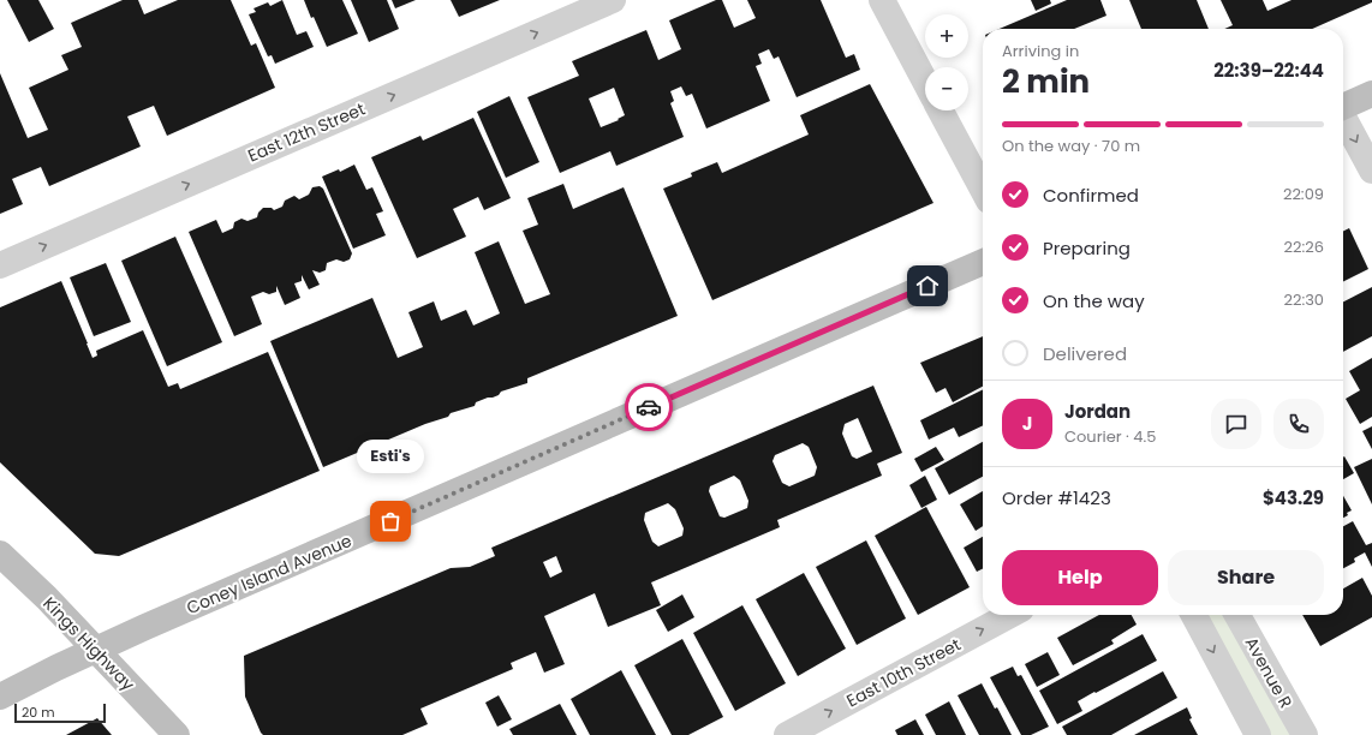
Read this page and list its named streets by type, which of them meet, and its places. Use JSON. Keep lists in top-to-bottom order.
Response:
{
  "streets": {
    "main road": ["Coney Island Avenue", "Kings Highway"],
    "street": ["East 12th Street", "East 10th Street", "Avenue R"]
  },
  "crossings": [
    ["Coney Island Avenue", "Kings Highway"]
  ],
  "one_way": ["East 12th Street", "East 10th Street"],
  "places": ["Esti's"],
  "scale_bar": "20 m",
  "page": {
    "map_buttons": ["+", "−"],
    "heading": ["2 min", "Arriving in", "22:39–22:44"],
    "panel": [
      "Jordan",
      "Courier · 4.5",
      "Order #1423",
      "$43.29"
    ],
    "bar": "On the way · 70 m",
    "list": [
      ["Confirmed", "22:09"],
      ["Preparing", "22:26"],
      ["On the way", "22:30"],
      "Delivered"
    ],
    "round": "J",
    "bubble": "Esti's",
    "buttons": ["Help", "Share"],
    "scale": "20 m"
  }
}
